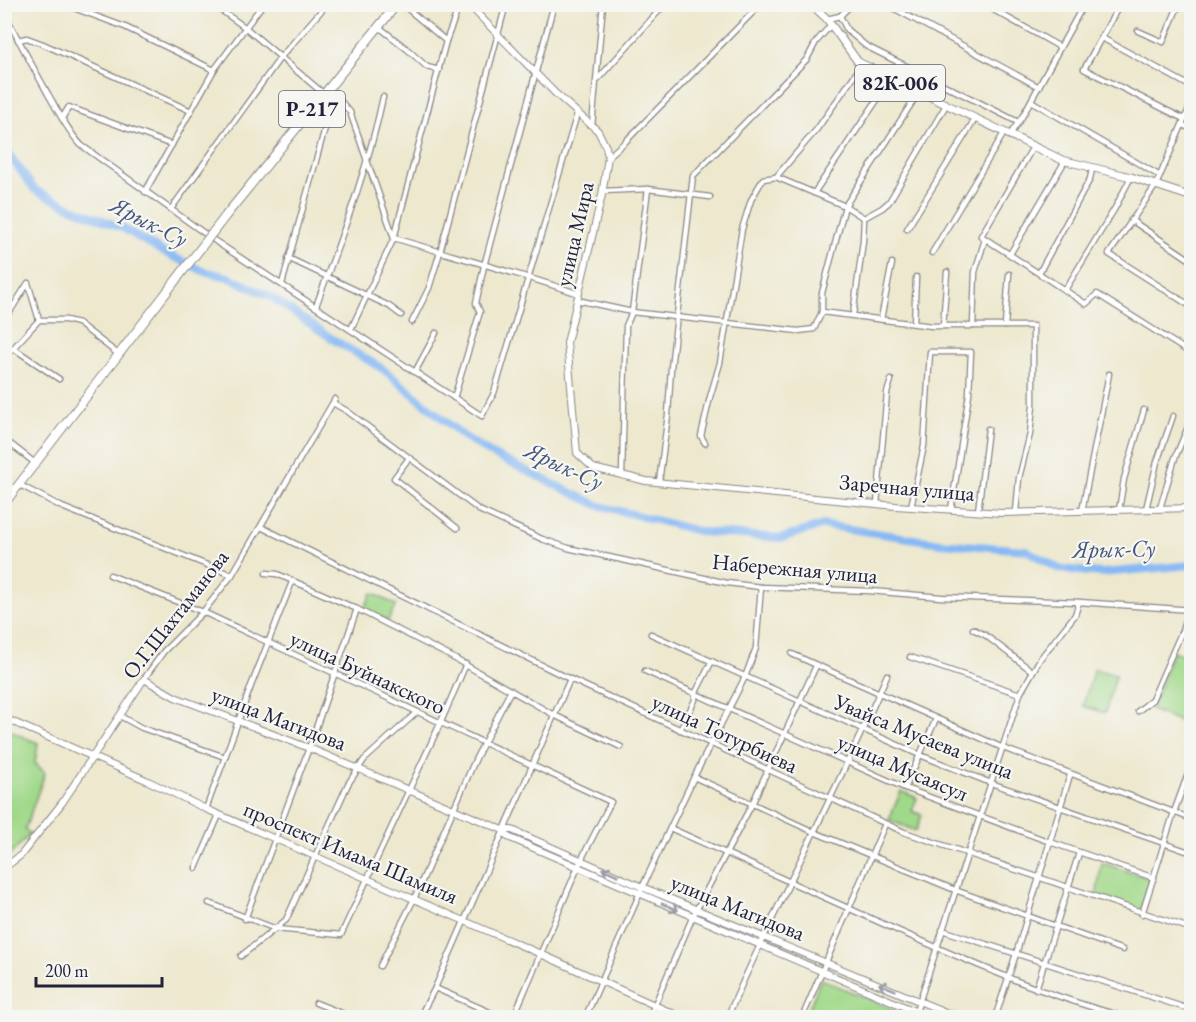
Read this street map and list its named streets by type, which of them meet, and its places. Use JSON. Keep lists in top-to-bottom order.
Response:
{
  "streets": {
    "highway": ["Р-217"],
    "main road": [
      "82К-006",
      "улица Мира",
      "Заречная улица",
      "О.Г.Шахтаманова",
      "улица Магидова",
      "проспект Имама Шамиля"
    ],
    "street": [
      "Набережная улица",
      "улица Буйнакского",
      "улица Тотурбиева",
      "Увайса Мусаева улица",
      "улица Мусаясул"
    ]
  },
  "crossings": [
    ["улица Мира", "Заречная улица"],
    ["Набережная улица", "О.Г.Шахтаманова"],
    ["О.Г.Шахтаманова", "улица Буйнакского"],
    ["О.Г.Шахтаманова", "улица Магидова"],
    ["О.Г.Шахтаманова", "улица Тотурбиева"],
    ["О.Г.Шахтаманова", "проспект Имама Шамиля"],
    ["улица Буйнакского", "улица Магидова"]
  ],
  "water": ["Ярык-Су"],
  "scale_bar": "200 m"
}
